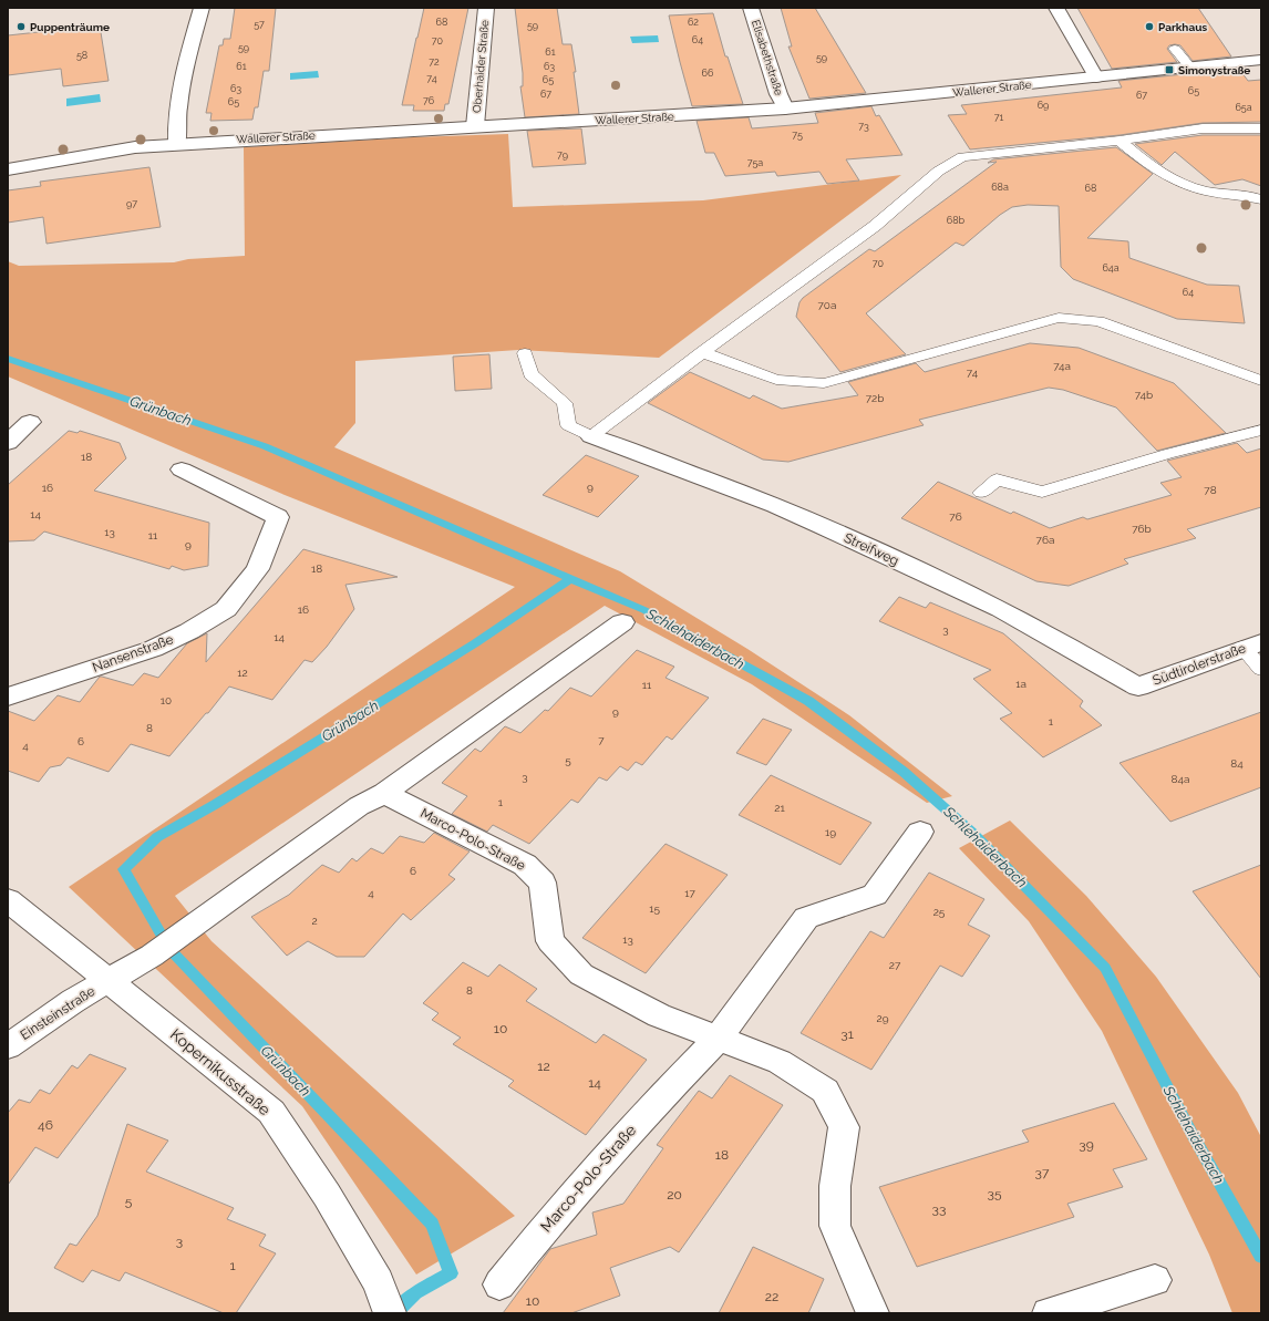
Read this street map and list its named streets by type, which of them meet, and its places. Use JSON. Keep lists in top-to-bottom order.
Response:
{
  "streets": {
    "street": [
      "Elisabethstraße",
      "Oberhaider Straße",
      "Wallerer Straße",
      "Streifweg",
      "Nansenstraße",
      "Südtirolerstraße",
      "Marco-Polo-Straße",
      "Einsteinstraße",
      "Kopernikusstraße"
    ]
  },
  "crossings": [
    ["Elisabethstraße", "Wallerer Straße"],
    ["Oberhaider Straße", "Wallerer Straße"],
    ["Streifweg", "Südtirolerstraße"],
    ["Einsteinstraße", "Kopernikusstraße"]
  ],
  "water": ["Grünbach", "Schlehaiderbach"],
  "places": {
    "other": ["Puppenträume", "Parkhaus"],
    "transit": ["Simonystraße"]
  },
  "house_numbers": [
    "68",
    "62",
    "57",
    "59",
    "64",
    "70",
    "59",
    "61",
    "58",
    "59",
    "72",
    "61",
    "63",
    "66",
    "74",
    "65",
    "63",
    "65",
    "67",
    "67",
    "76",
    "65",
    "69",
    "65a",
    "71",
    "73",
    "75",
    "79",
    "75a",
    "68a",
    "68",
    "97",
    "68b",
    "70",
    "64a",
    "64",
    "70a",
    "74a",
    "74",
    "74b",
    "72b",
    "18",
    "9",
    "16",
    "78",
    "14",
    "76",
    "76b",
    "13",
    "11",
    "76a",
    "9",
    "18",
    "16",
    "3",
    "14",
    "12",
    "1a",
    "11",
    "10",
    "9",
    "1",
    "8",
    "7",
    "6",
    "4",
    "5",
    "84",
    "3",
    "84a",
    "1",
    "21",
    "19",
    "6",
    "4",
    "17",
    "15",
    "25",
    "2",
    "13",
    "27",
    "8",
    "29",
    "10",
    "31",
    "12",
    "14",
    "46",
    "39",
    "18",
    "37",
    "35",
    "20",
    "5",
    "33",
    "3",
    "1",
    "22",
    "10"
  ]
}
